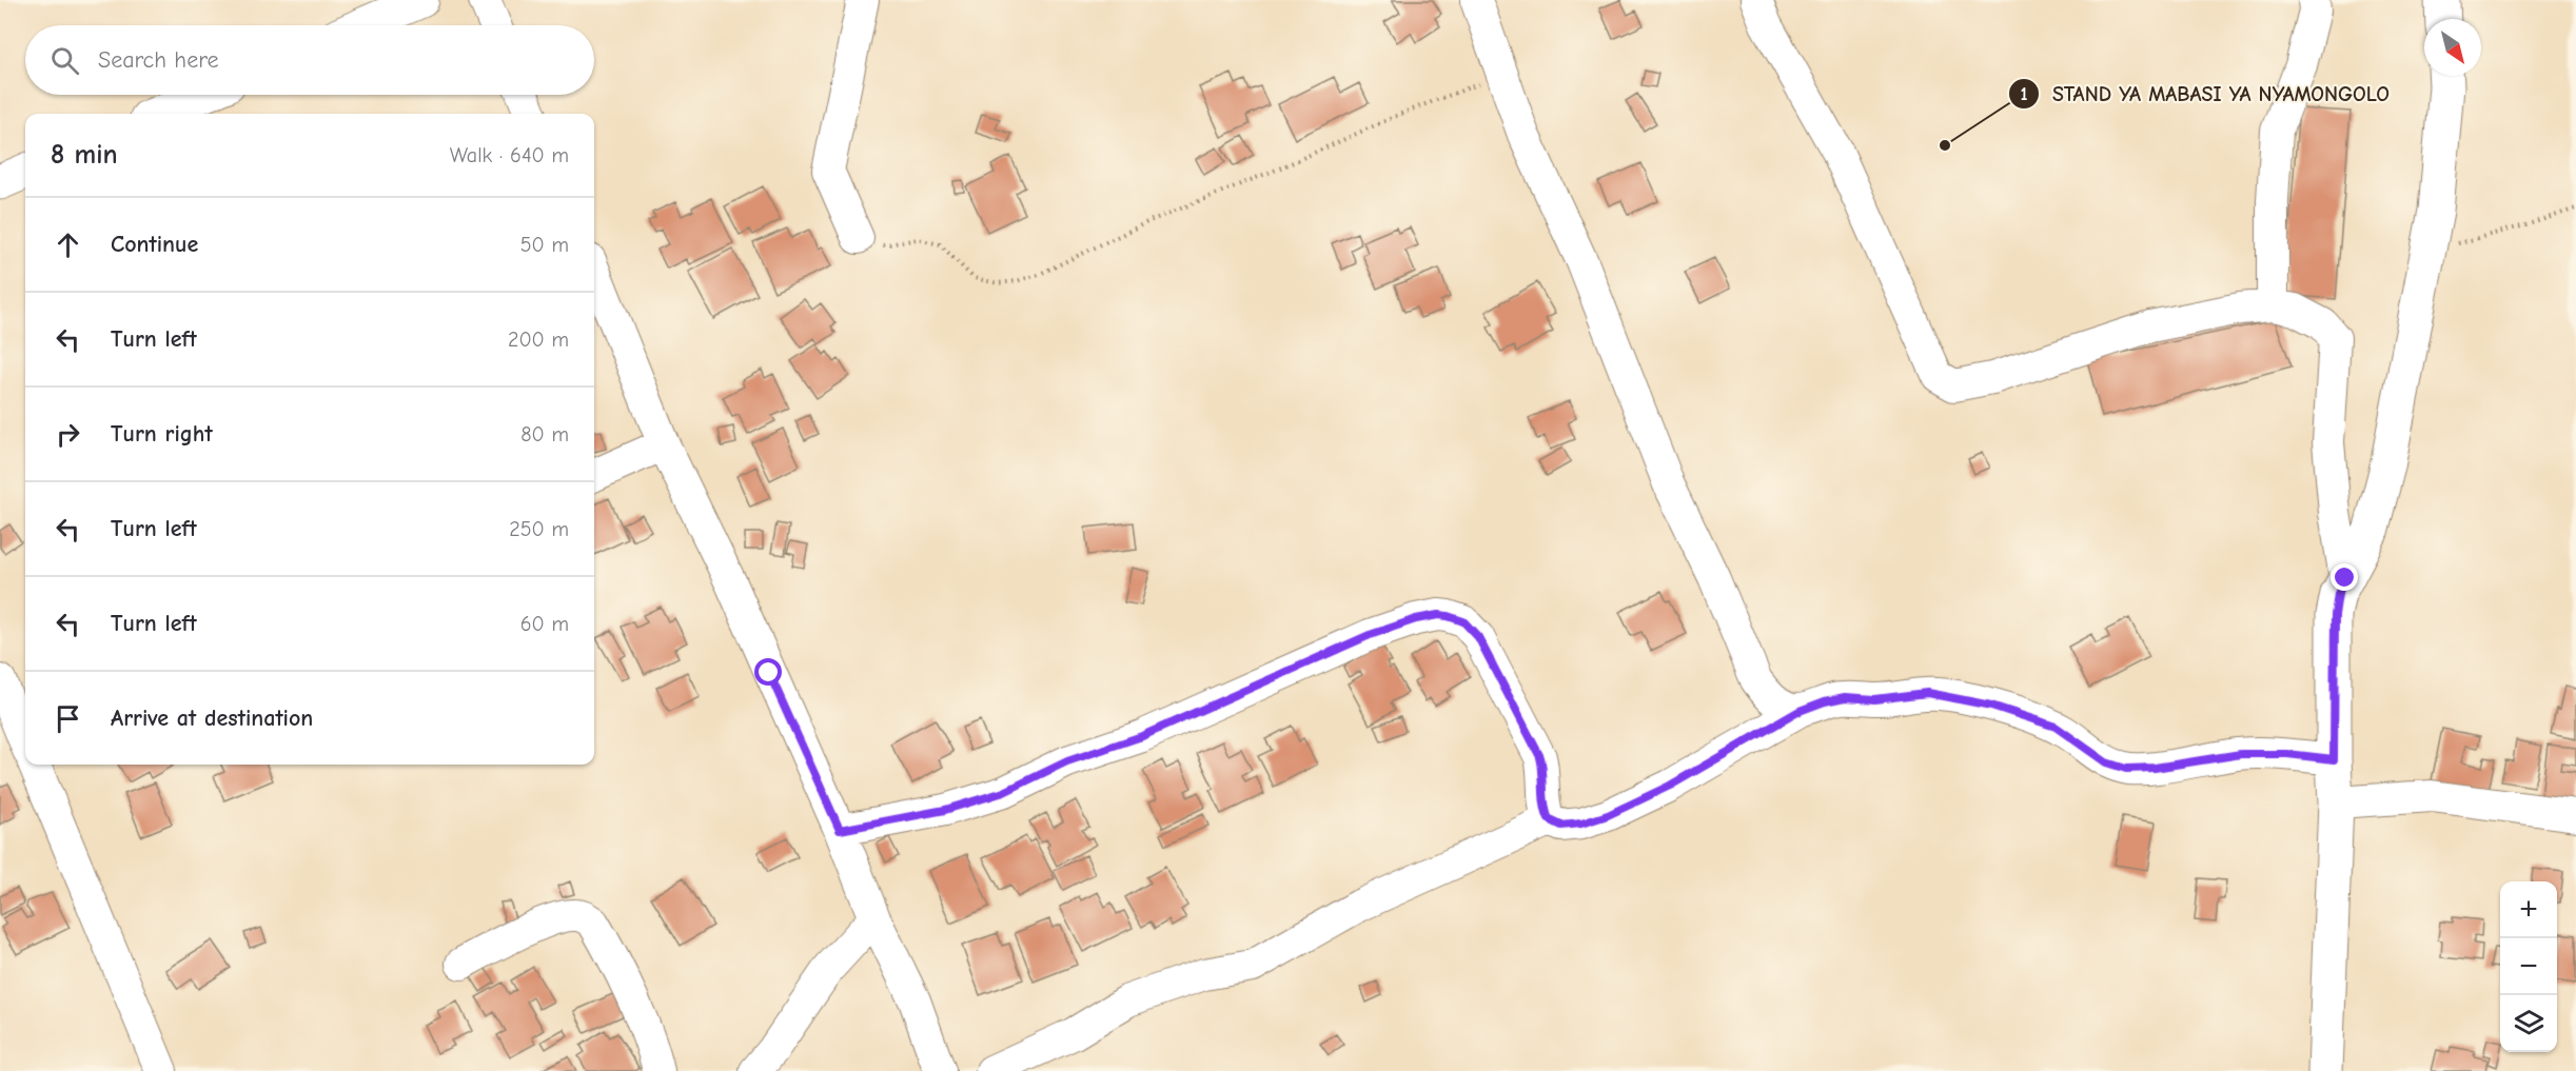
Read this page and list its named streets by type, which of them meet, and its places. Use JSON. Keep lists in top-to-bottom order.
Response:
{
  "places": ["STAND YA MABASI YA NYAMONGOLO"],
  "north": "bottom right",
  "page": {
    "search": "Search here",
    "heading": ["8 min", "Walk · 640 m"],
    "list": [
      ["Continue", "50 m"],
      ["Turn left", "200 m"],
      ["Turn right", "80 m"],
      ["Turn left", "250 m"],
      ["Turn left", "60 m"],
      "Arrive at destination"
    ],
    "map_buttons": ["+", "−"]
  }
}
